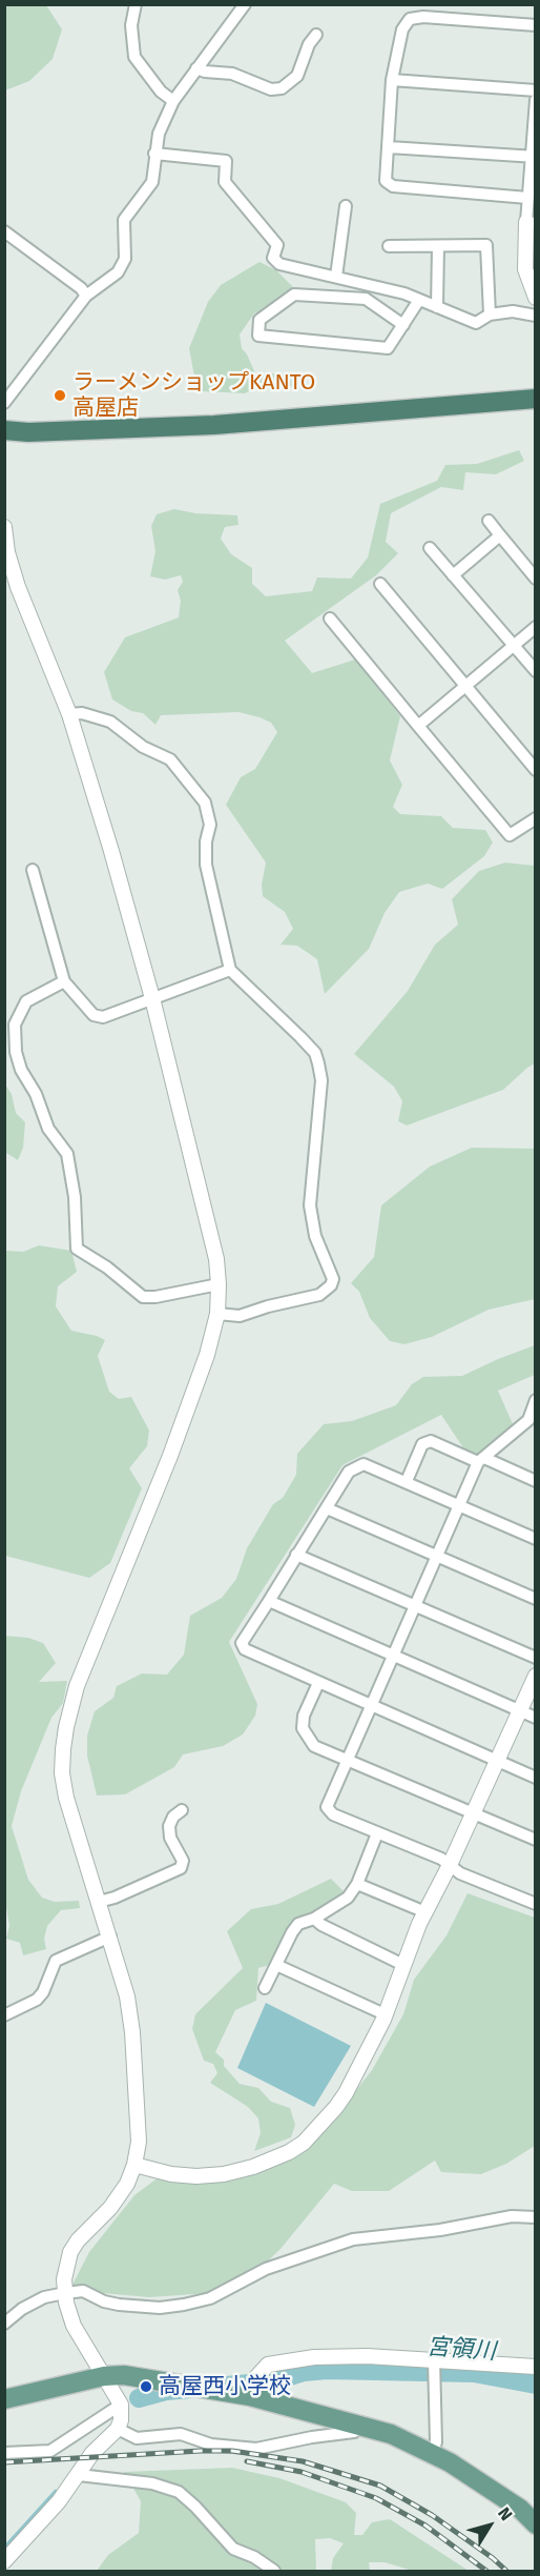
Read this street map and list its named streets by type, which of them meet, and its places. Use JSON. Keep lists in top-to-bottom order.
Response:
{
  "water": ["宮領川"],
  "places": ["ラーメンショップKANTO 高屋店", "高屋西小学校"],
  "north": "top right"
}
